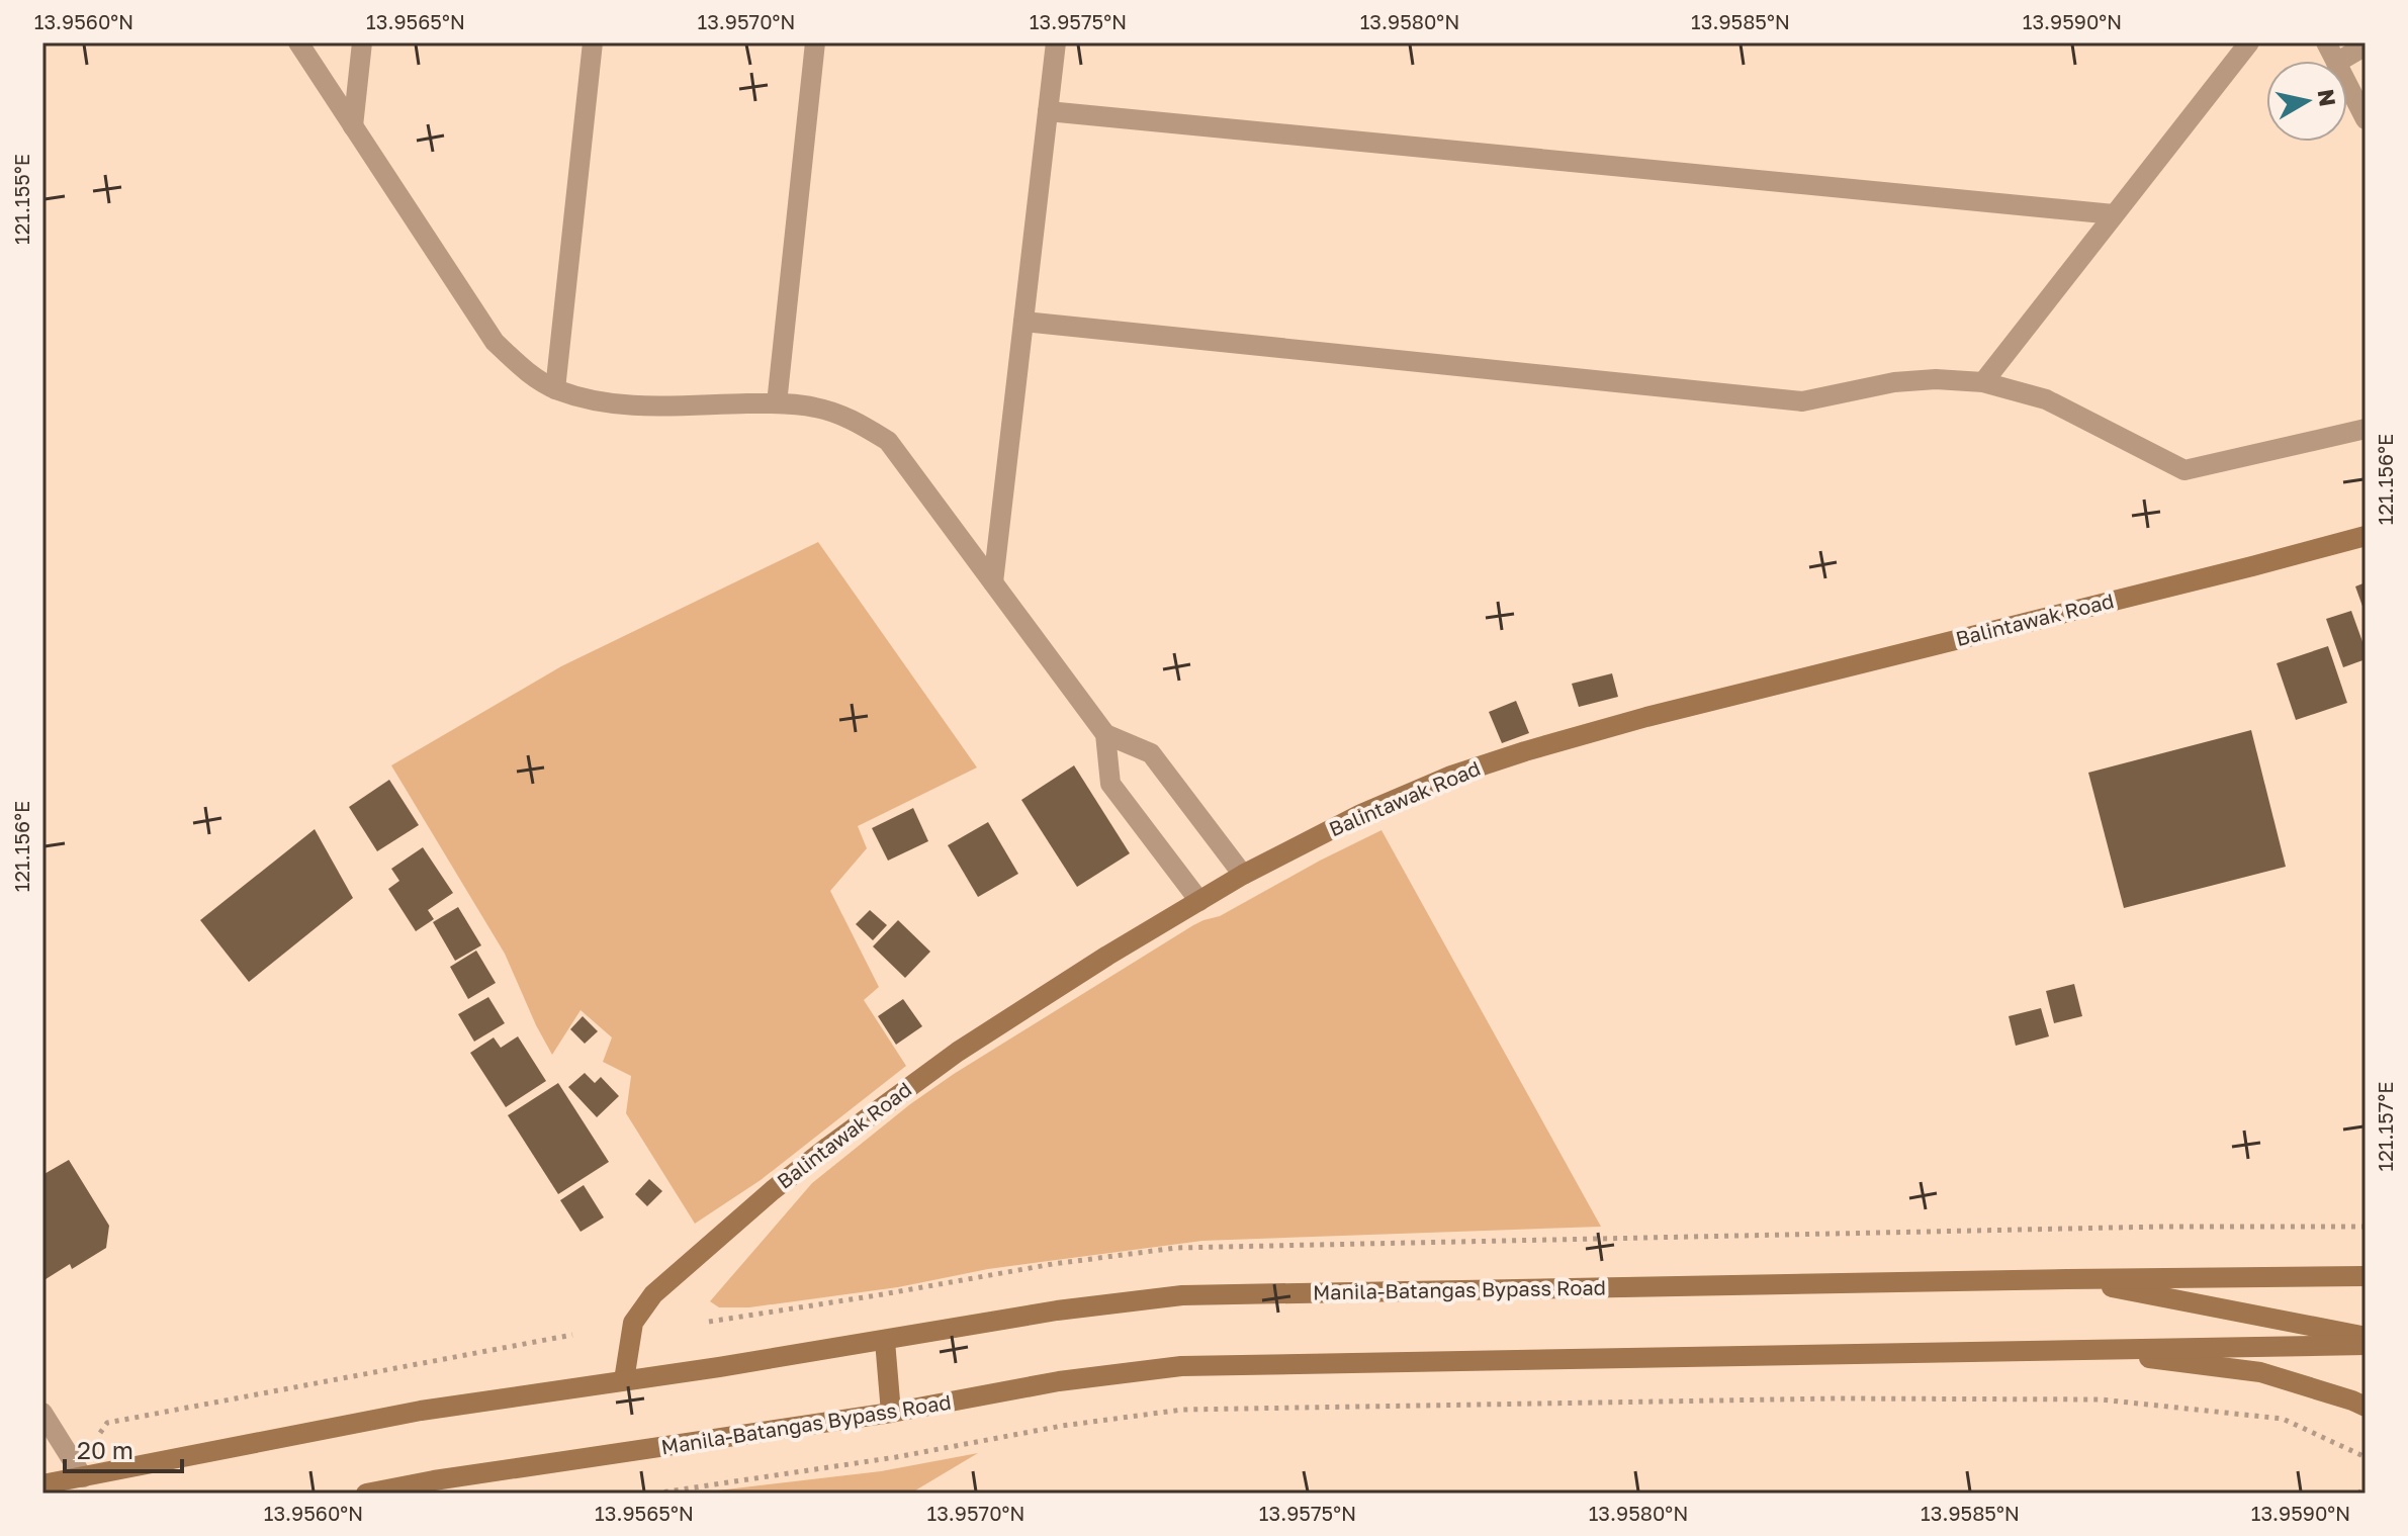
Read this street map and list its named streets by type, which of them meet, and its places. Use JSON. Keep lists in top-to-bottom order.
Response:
{
  "streets": {
    "main road": ["Balintawak Road", "Manila-Batangas Bypass Road"]
  },
  "crossings": [
    ["Balintawak Road", "Manila-Batangas Bypass Road"]
  ],
  "scale_bar": "20 m",
  "north": "right",
  "coordinates": [
    "13.9560°N",
    "13.9565°N",
    "13.9570°N",
    "13.9575°N",
    "13.9580°N",
    "13.9585°N",
    "13.9590°N",
    "121.155°E",
    "121.156°E",
    "121.157°E"
  ]
}
